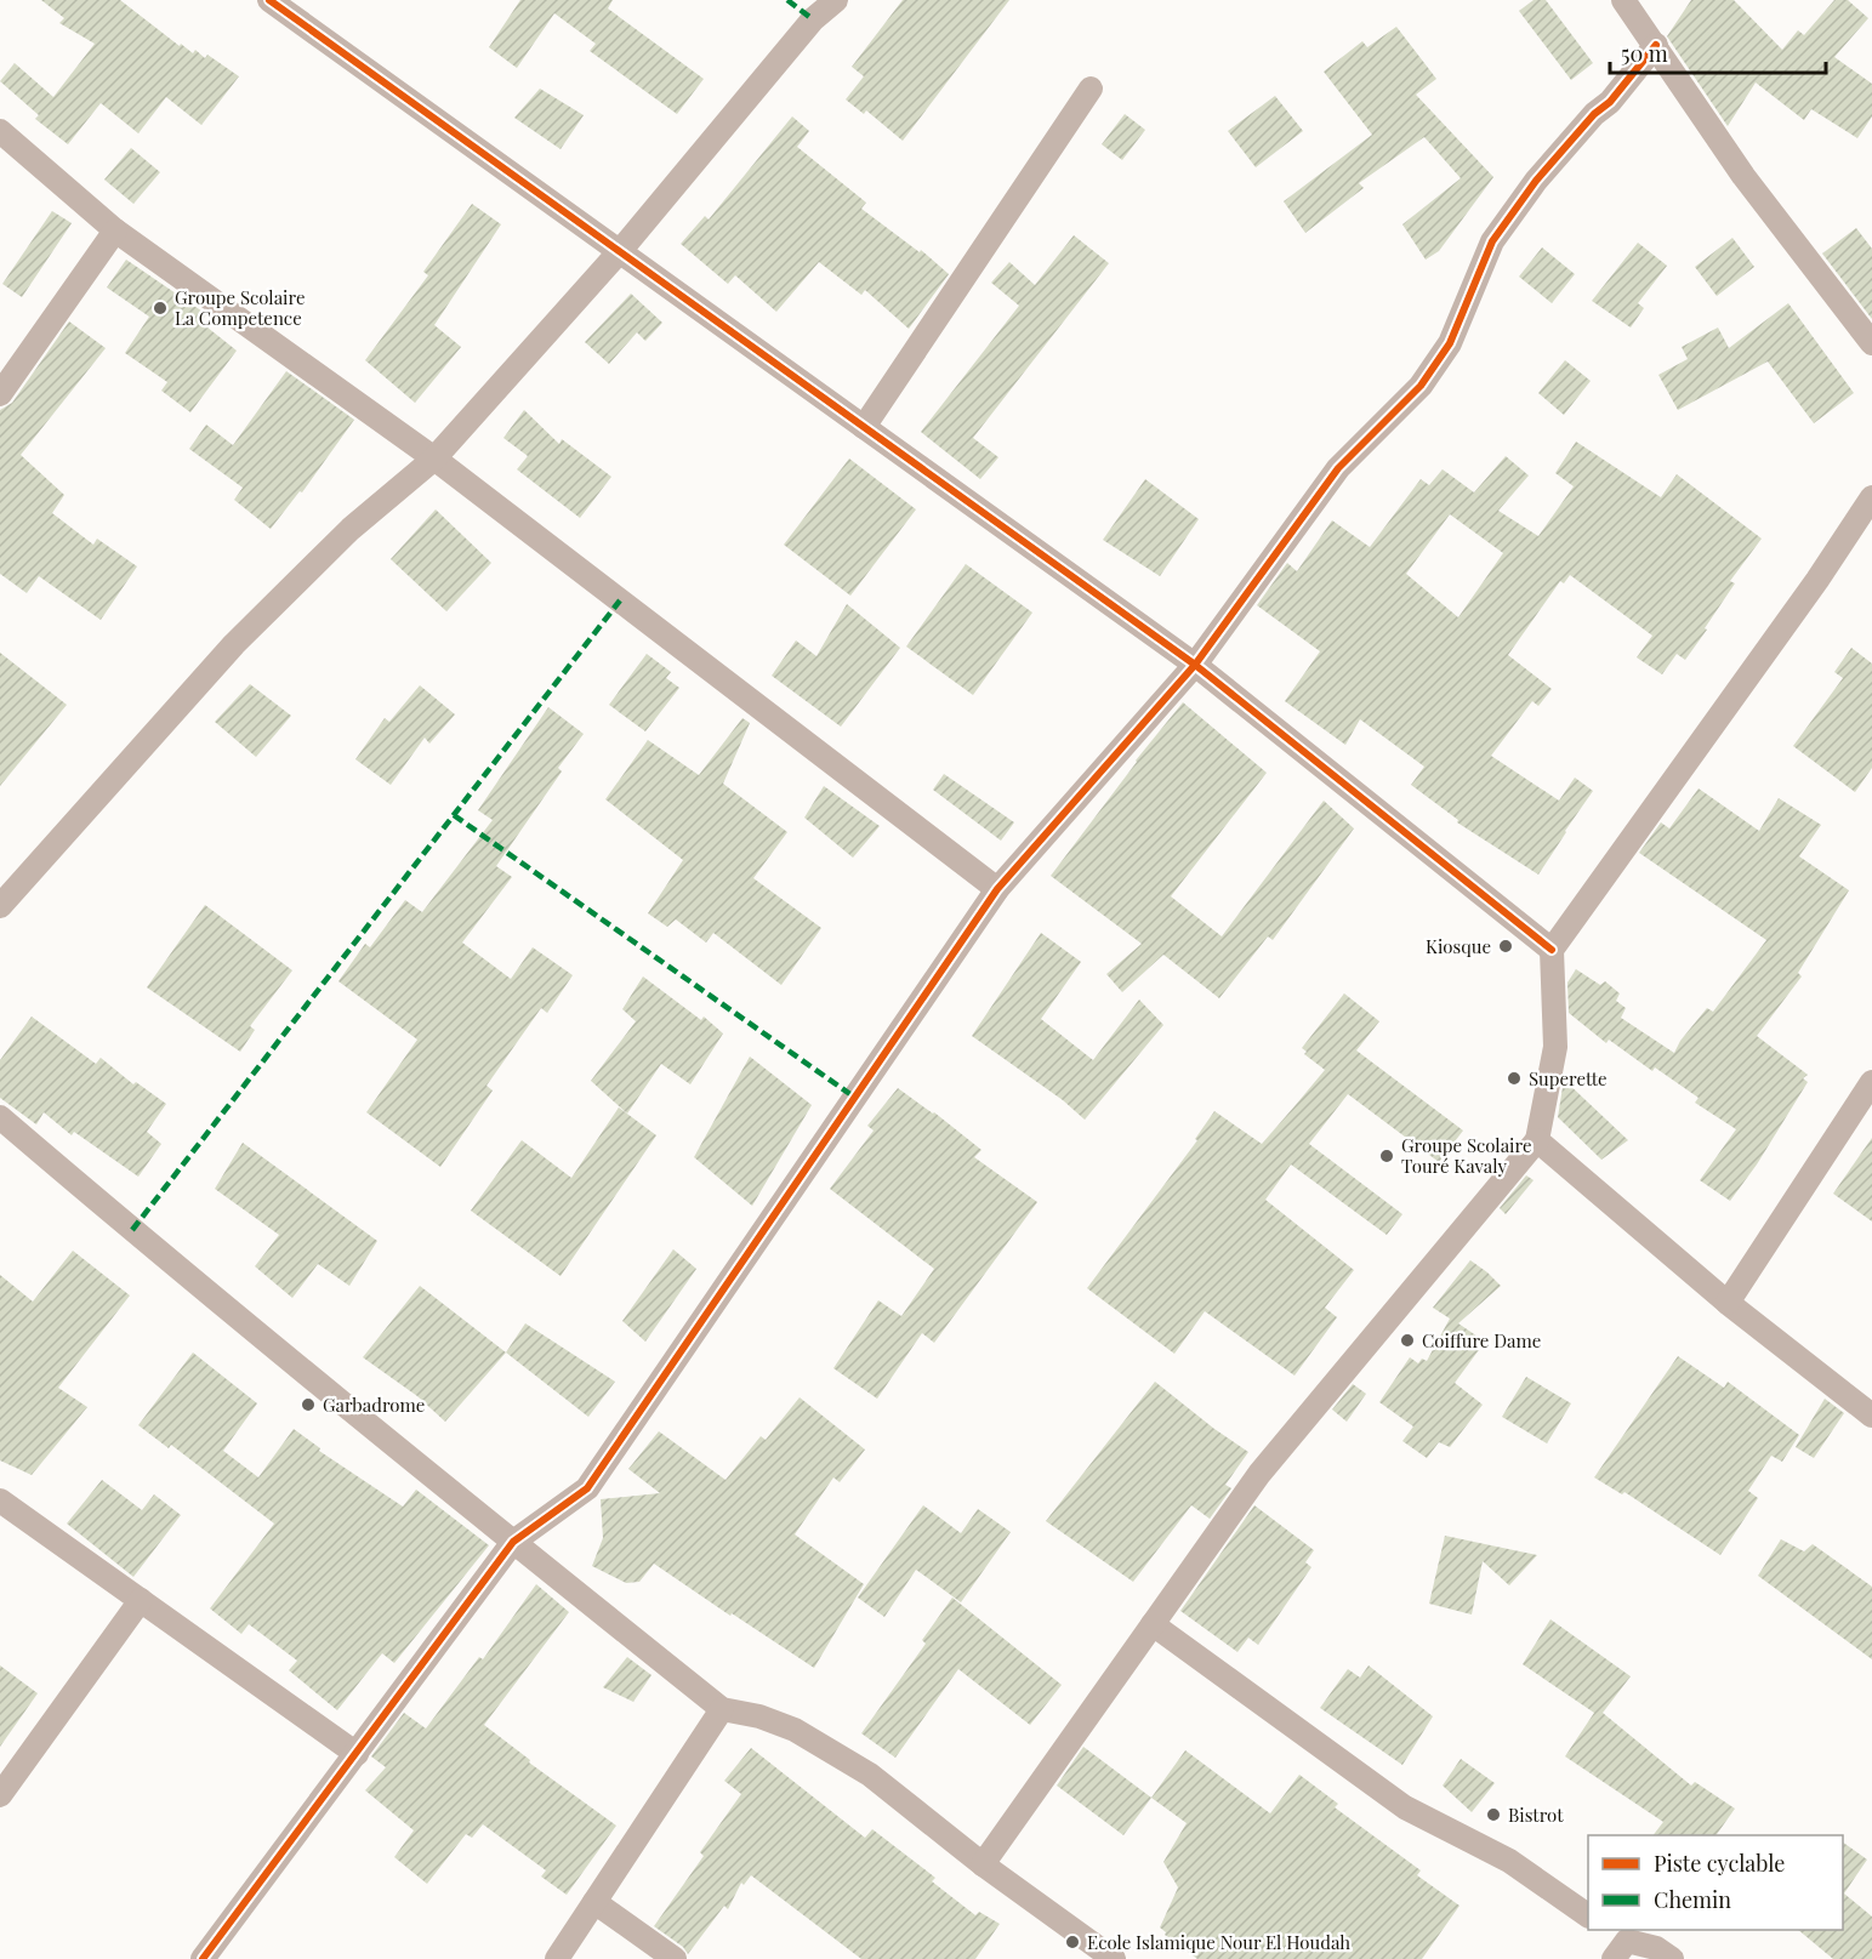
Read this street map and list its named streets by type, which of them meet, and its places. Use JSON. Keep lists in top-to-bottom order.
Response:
{
  "places": [
    "Groupe Scolaire La Competence",
    "Kiosque",
    "Superette",
    "Groupe Scolaire Touré Kavaly",
    "Coiffure Dame",
    "Garbadrome",
    "Bistrot",
    "Ecole Islamique Nour El Houdah"
  ],
  "legend": ["Piste cyclable", "Chemin"],
  "scale_bar": "50 m"
}
